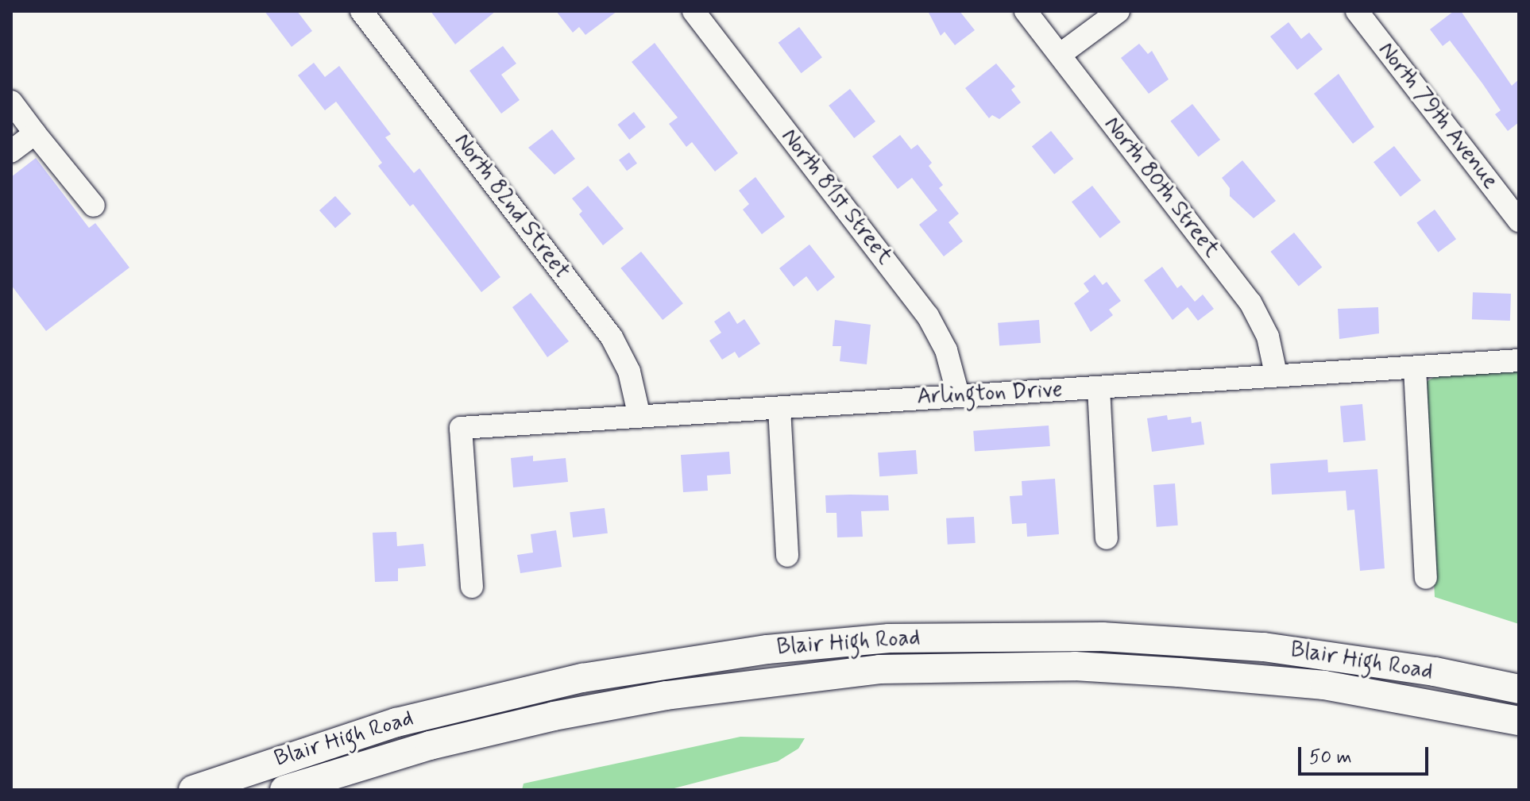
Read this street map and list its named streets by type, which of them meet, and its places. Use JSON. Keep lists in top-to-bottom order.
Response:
{
  "streets": {
    "main road": ["Blair High Road"],
    "street": [
      "North 79th Avenue",
      "North 80th Street",
      "North 81st Street",
      "North 82nd Street",
      "Arlington Drive"
    ]
  },
  "crossings": [
    ["North 80th Street", "Arlington Drive"],
    ["North 81st Street", "Arlington Drive"],
    ["North 82nd Street", "Arlington Drive"]
  ],
  "scale_bar": "50 m"
}
